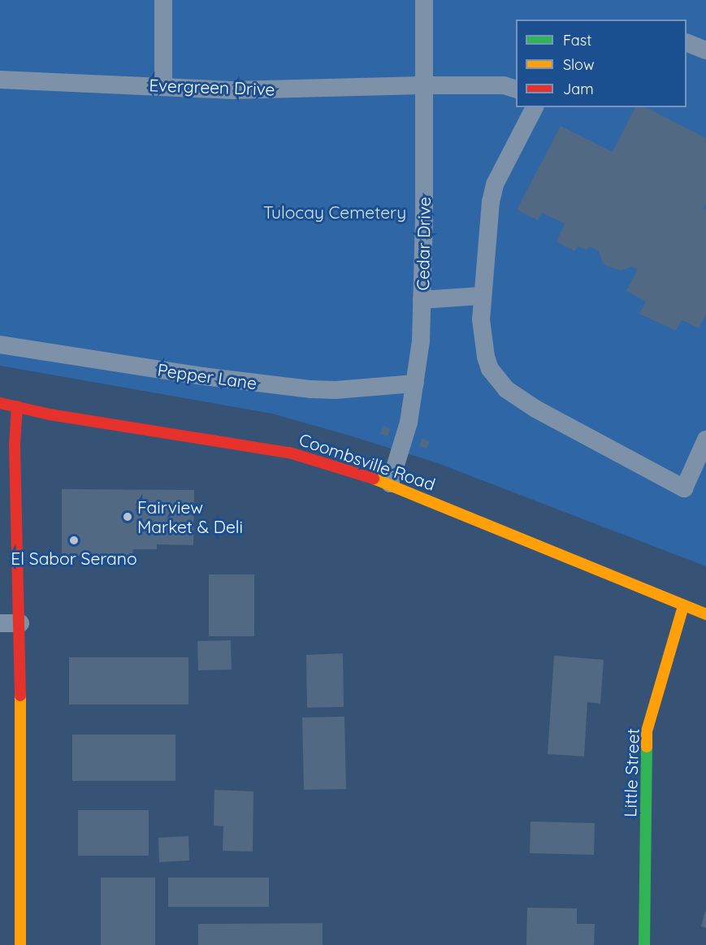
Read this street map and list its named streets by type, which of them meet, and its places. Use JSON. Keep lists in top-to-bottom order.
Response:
{
  "streets": {
    "street": ["Coombsville Road", "Little Street"],
    "lane": ["Evergreen Drive", "Cedar Drive", "Pepper Lane"]
  },
  "crossings": [
    ["Evergreen Drive", "Cedar Drive"],
    ["Cedar Drive", "Pepper Lane"],
    ["Cedar Drive", "Coombsville Road"],
    ["Coombsville Road", "Little Street"]
  ],
  "parks": ["Tulocay Cemetery"],
  "places": ["Fairview Market & Deli", "El Sabor Serano"],
  "legend": ["Fast", "Slow", "Jam"]
}
